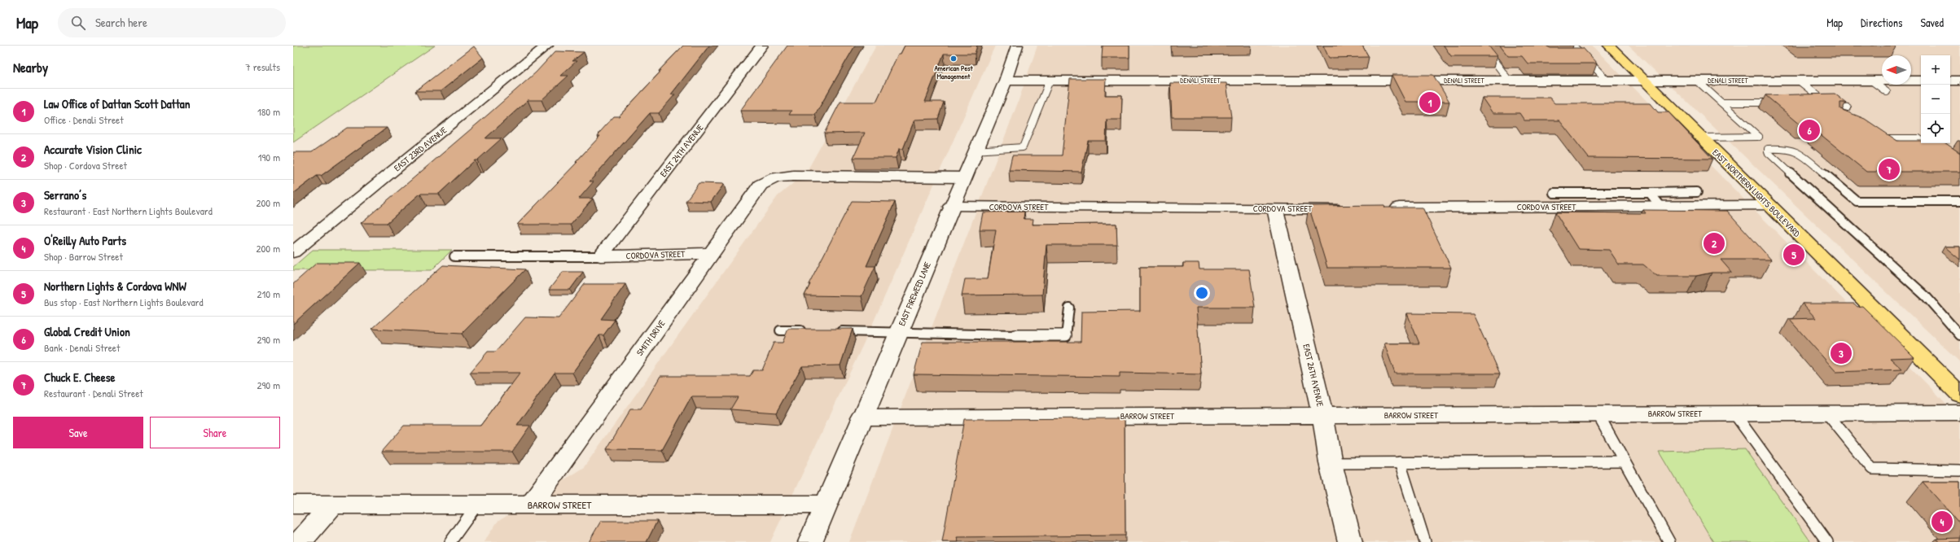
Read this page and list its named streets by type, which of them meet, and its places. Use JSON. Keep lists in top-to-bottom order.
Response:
{
  "streets": {
    "main road": ["EAST NORTHERN LIGHTS BOULEVARD"],
    "street": [
      "DENALI STREET",
      "EAST 23RD AVENUE",
      "EAST 24TH AVENUE",
      "CORDOVA STREET",
      "EAST FIREWEED LANE",
      "SMITH DRIVE",
      "EAST 26TH AVENUE",
      "BARROW STREET"
    ]
  },
  "crossings": [
    ["DENALI STREET", "EAST NORTHERN LIGHTS BOULEVARD"],
    ["DENALI STREET", "EAST FIREWEED LANE"],
    ["EAST 24TH AVENUE", "CORDOVA STREET"],
    ["EAST NORTHERN LIGHTS BOULEVARD", "CORDOVA STREET"],
    ["CORDOVA STREET", "EAST FIREWEED LANE"],
    ["CORDOVA STREET", "SMITH DRIVE"],
    ["CORDOVA STREET", "EAST 26TH AVENUE"],
    ["EAST FIREWEED LANE", "SMITH DRIVE"],
    ["EAST FIREWEED LANE", "BARROW STREET"],
    ["SMITH DRIVE", "BARROW STREET"],
    ["EAST 26TH AVENUE", "BARROW STREET"]
  ],
  "places": ["American Pest Management"],
  "north": "left",
  "page": {
    "header": "Map",
    "search": "Search here",
    "nav": ["Map", "Directions", "Saved"],
    "heading": ["Nearby", "7 results"],
    "map_buttons": ["+", "−"],
    "list": [
      {
        "mark": "1",
        "name": "Law Office of Dattan Scott Dattan",
        "note": "Office · Denali Street",
        "value": "180 m"
      },
      {
        "mark": "2",
        "name": "Accurate Vision Clinic",
        "note": "Shop · Cordova Street",
        "value": "190 m"
      },
      {
        "mark": "3",
        "name": "Serrano’s",
        "note": "Restaurant · East Northern Lights Boulevard",
        "value": "200 m"
      },
      {
        "mark": "4",
        "name": "O'Reilly Auto Parts",
        "note": "Shop · Barrow Street",
        "value": "200 m"
      },
      {
        "mark": "5",
        "name": "Northern Lights & Cordova WNW",
        "note": "Bus stop · East Northern Lights Boulevard",
        "value": "210 m"
      },
      {
        "mark": "6",
        "name": "Global Credit Union",
        "note": "Bank · Denali Street",
        "value": "290 m"
      },
      {
        "mark": "7",
        "name": "Chuck E. Cheese",
        "note": "Restaurant · Denali Street",
        "value": "290 m"
      }
    ],
    "pins": [
      "1",
      "6",
      "7",
      "2",
      "5",
      "3",
      "4"
    ],
    "buttons": ["Save", "Share"]
  }
}
